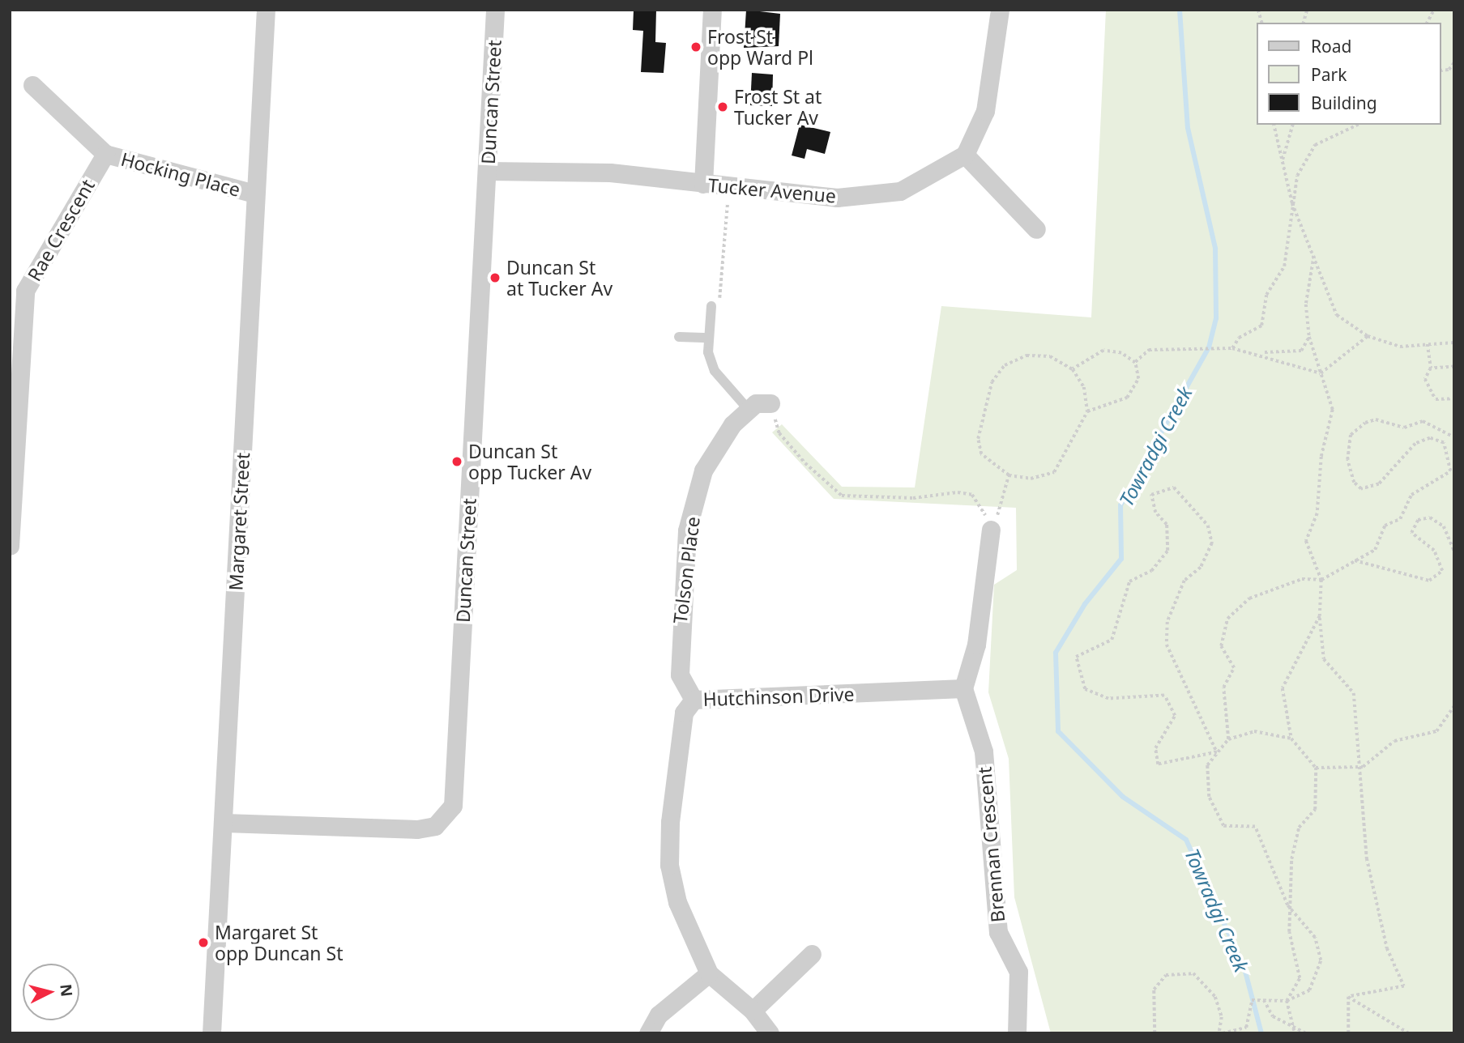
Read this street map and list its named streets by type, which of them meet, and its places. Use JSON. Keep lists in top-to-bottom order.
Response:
{
  "streets": {
    "street": [
      "Duncan Street",
      "Hocking Place",
      "Tucker Avenue",
      "Rae Crescent",
      "Margaret Street",
      "Tolson Place",
      "Hutchinson Drive",
      "Brennan Crescent"
    ]
  },
  "crossings": [
    ["Duncan Street", "Tucker Avenue"],
    ["Duncan Street", "Margaret Street"],
    ["Hocking Place", "Rae Crescent"],
    ["Hocking Place", "Margaret Street"],
    ["Tolson Place", "Hutchinson Drive"],
    ["Hutchinson Drive", "Brennan Crescent"]
  ],
  "water": ["Towradgi Creek"],
  "places": [
    "Frost St opp Ward Pl",
    "Frost St at Tucker Av",
    "Duncan St at Tucker Av",
    "Duncan St opp Tucker Av",
    "Margaret St opp Duncan St"
  ],
  "legend": ["Road", "Park", "Building"],
  "north": "right"
}
